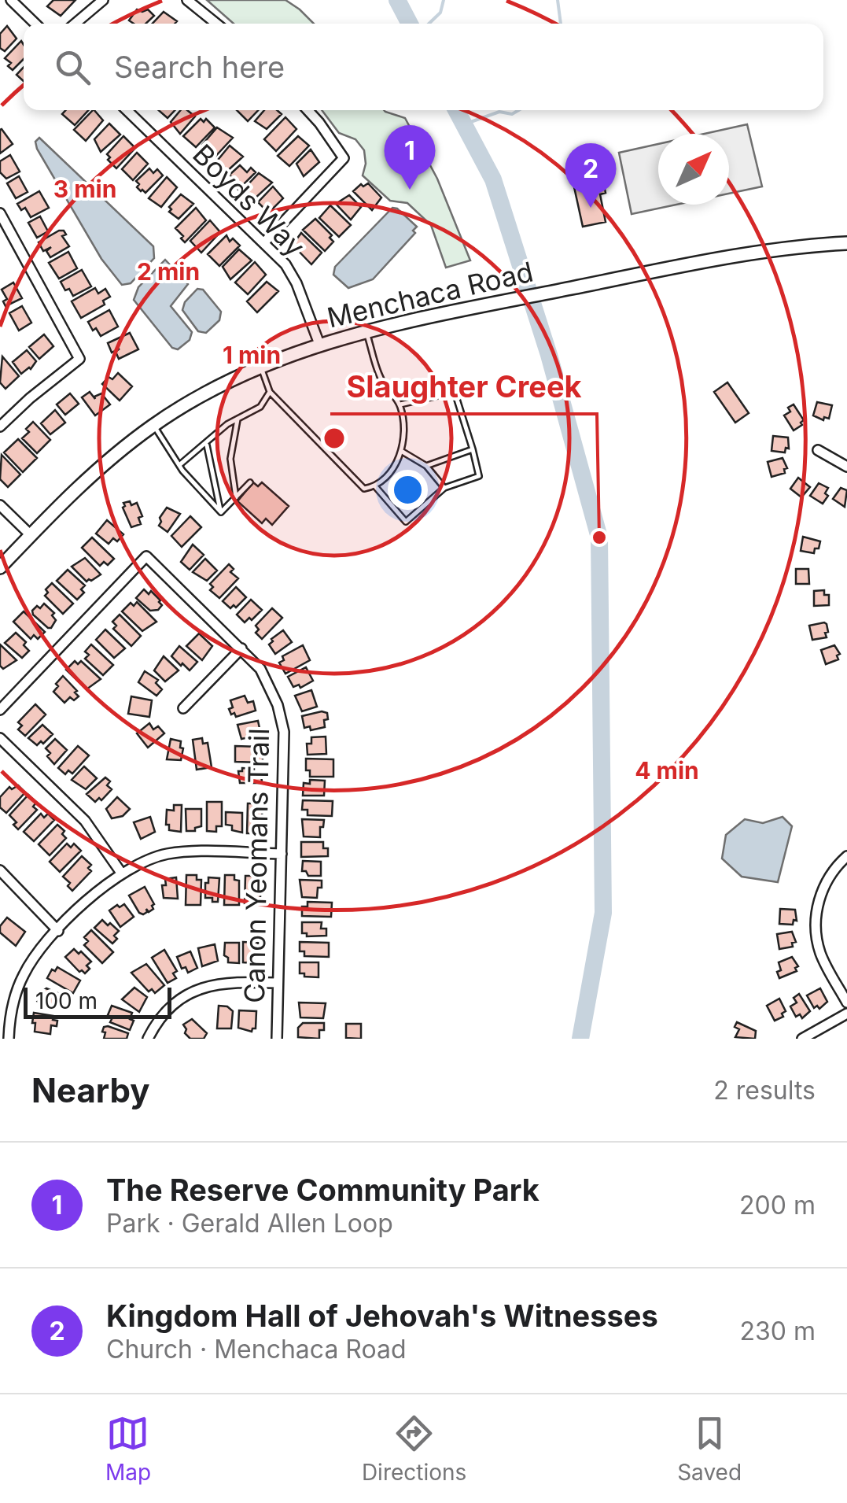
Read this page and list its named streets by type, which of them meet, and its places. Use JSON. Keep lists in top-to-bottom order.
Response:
{
  "streets": {
    "main road": ["Menchaca Road"],
    "street": ["Boyds Way", "Canon Yeomans Trail"]
  },
  "crossings": [
    ["Boyds Way", "Menchaca Road"]
  ],
  "places": ["Slaughter Creek"],
  "scale_bar": "100 m",
  "north": "top right",
  "page": {
    "search": "Search here",
    "pins": ["1", "2"],
    "scale": "100 m",
    "heading": ["Nearby", "2 results"],
    "list": [
      {
        "mark": "1",
        "name": "The Reserve Community Park",
        "note": "Park · Gerald Allen Loop",
        "value": "200 m"
      },
      {
        "mark": "2",
        "name": "Kingdom Hall of Jehovah's Witnesses",
        "note": "Church · Menchaca Road",
        "value": "230 m"
      }
    ],
    "nav": ["Map", "Directions", "Saved"]
  },
  "rings": [
    "3 min",
    "2 min",
    "1 min",
    "4 min"
  ]
}
